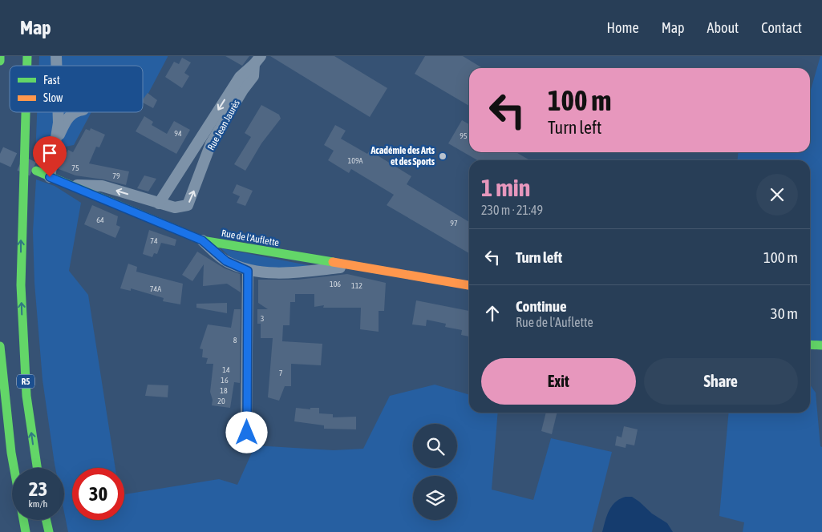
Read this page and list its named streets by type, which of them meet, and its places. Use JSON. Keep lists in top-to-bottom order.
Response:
{
  "streets": {
    "main road": ["Rue de l'Auflette", "R5"],
    "street": ["Rue Jean Jaurès"]
  },
  "crossings": [
    ["Rue Jean Jaurès", "Rue de l'Auflette"]
  ],
  "places": ["Académie des Arts et des Sports"],
  "house_numbers": [
    "94",
    "95",
    "109A",
    "75",
    "79",
    "64",
    "97",
    "74",
    "106",
    "112",
    "74A",
    "3",
    "8",
    "14",
    "7",
    "16",
    "18",
    "20"
  ],
  "legend": ["Fast", "Slow"],
  "page": {
    "header": "Map",
    "nav": [
      "Home",
      "Map",
      "About",
      "Contact"
    ],
    "turn": ["100 m", "Turn left"],
    "heading": ["1 min", "230 m · 21:49"],
    "list": [
      {
        "name": "Turn left",
        "value": "100 m"
      },
      {
        "name": "Continue",
        "note": "Rue de l'Auflette",
        "value": "30 m"
      }
    ],
    "buttons": ["Exit", "Share"],
    "speed": "23 km/h",
    "limit": "30"
  }
}
